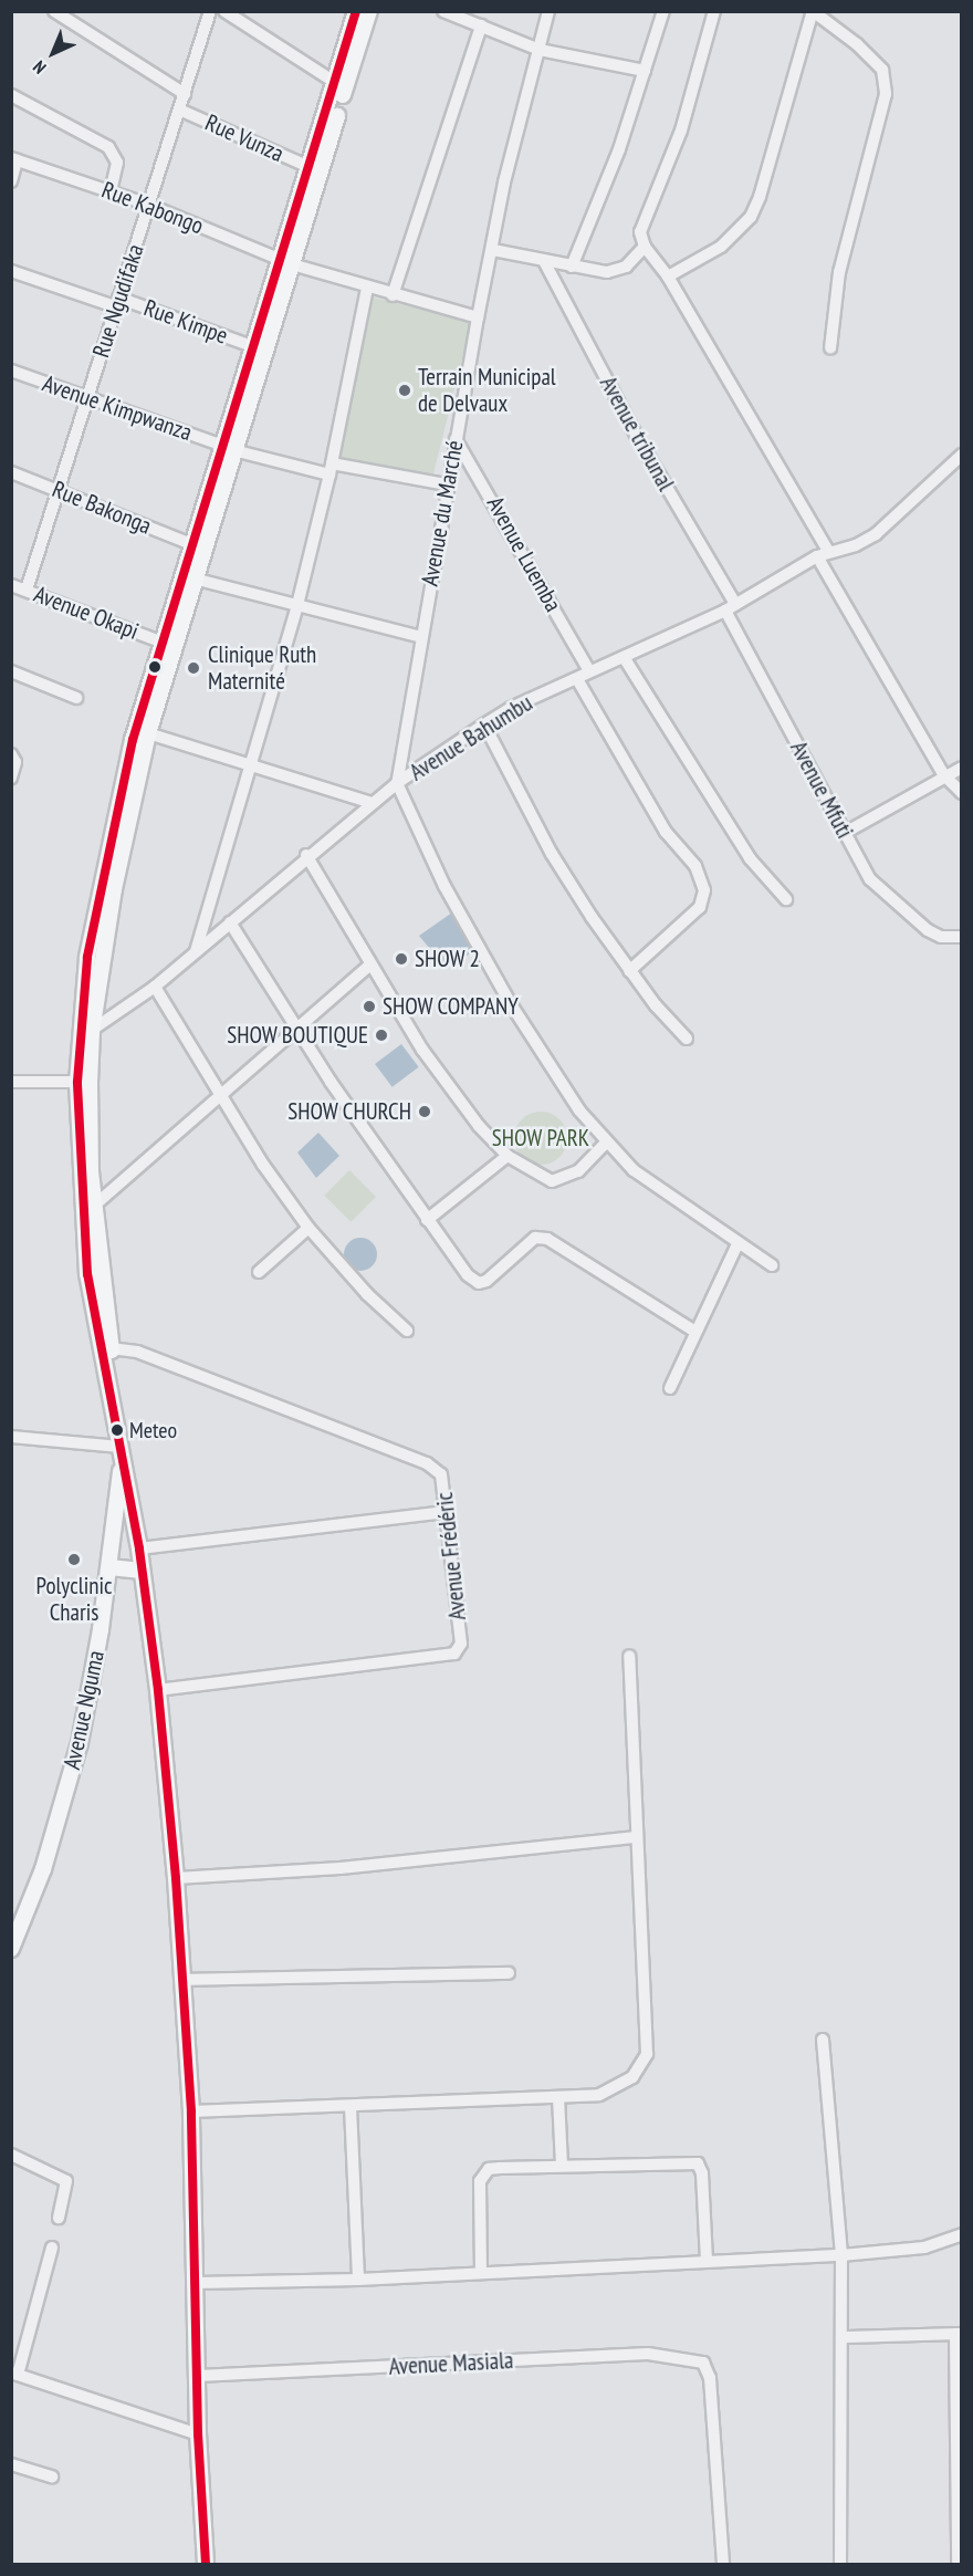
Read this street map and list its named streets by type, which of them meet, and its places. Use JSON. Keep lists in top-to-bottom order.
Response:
{
  "streets": {
    "main road": ["Avenue Nguma"],
    "street": [
      "Rue Vunza",
      "Rue Kabongo",
      "Rue Ngudifaka",
      "Rue Kimpe",
      "Avenue Kimpwanza",
      "Avenue tribunal",
      "Rue Bakonga",
      "Avenue du Marché",
      "Avenue Luemba",
      "Avenue Okapi",
      "Avenue Bahumbu",
      "Avenue Mfuti",
      "Avenue Frédéric",
      "Avenue Masiala"
    ]
  },
  "crossings": [
    ["Rue Vunza", "Rue Ngudifaka"],
    ["Rue Kabongo", "Rue Ngudifaka"],
    ["Rue Kabongo", "Avenue du Marché"],
    ["Rue Ngudifaka", "Rue Kimpe"],
    ["Rue Ngudifaka", "Avenue Kimpwanza"],
    ["Rue Ngudifaka", "Rue Bakonga"],
    ["Rue Ngudifaka", "Avenue Okapi"],
    ["Avenue Kimpwanza", "Avenue du Marché"],
    ["Avenue tribunal", "Avenue Bahumbu"],
    ["Avenue tribunal", "Avenue Mfuti"],
    ["Avenue du Marché", "Avenue Luemba"],
    ["Avenue du Marché", "Avenue Bahumbu"],
    ["Avenue Luemba", "Avenue Bahumbu"],
    ["Avenue Bahumbu", "Avenue Mfuti"]
  ],
  "parks": ["SHOW PARK"],
  "places": [
    "Terrain Municipal de Delvaux",
    "Clinique Ruth Maternité",
    "SHOW 2",
    "SHOW COMPANY",
    "SHOW BOUTIQUE",
    "SHOW CHURCH",
    "Meteo",
    "Polyclinic Charis"
  ],
  "north": "bottom left"
}
